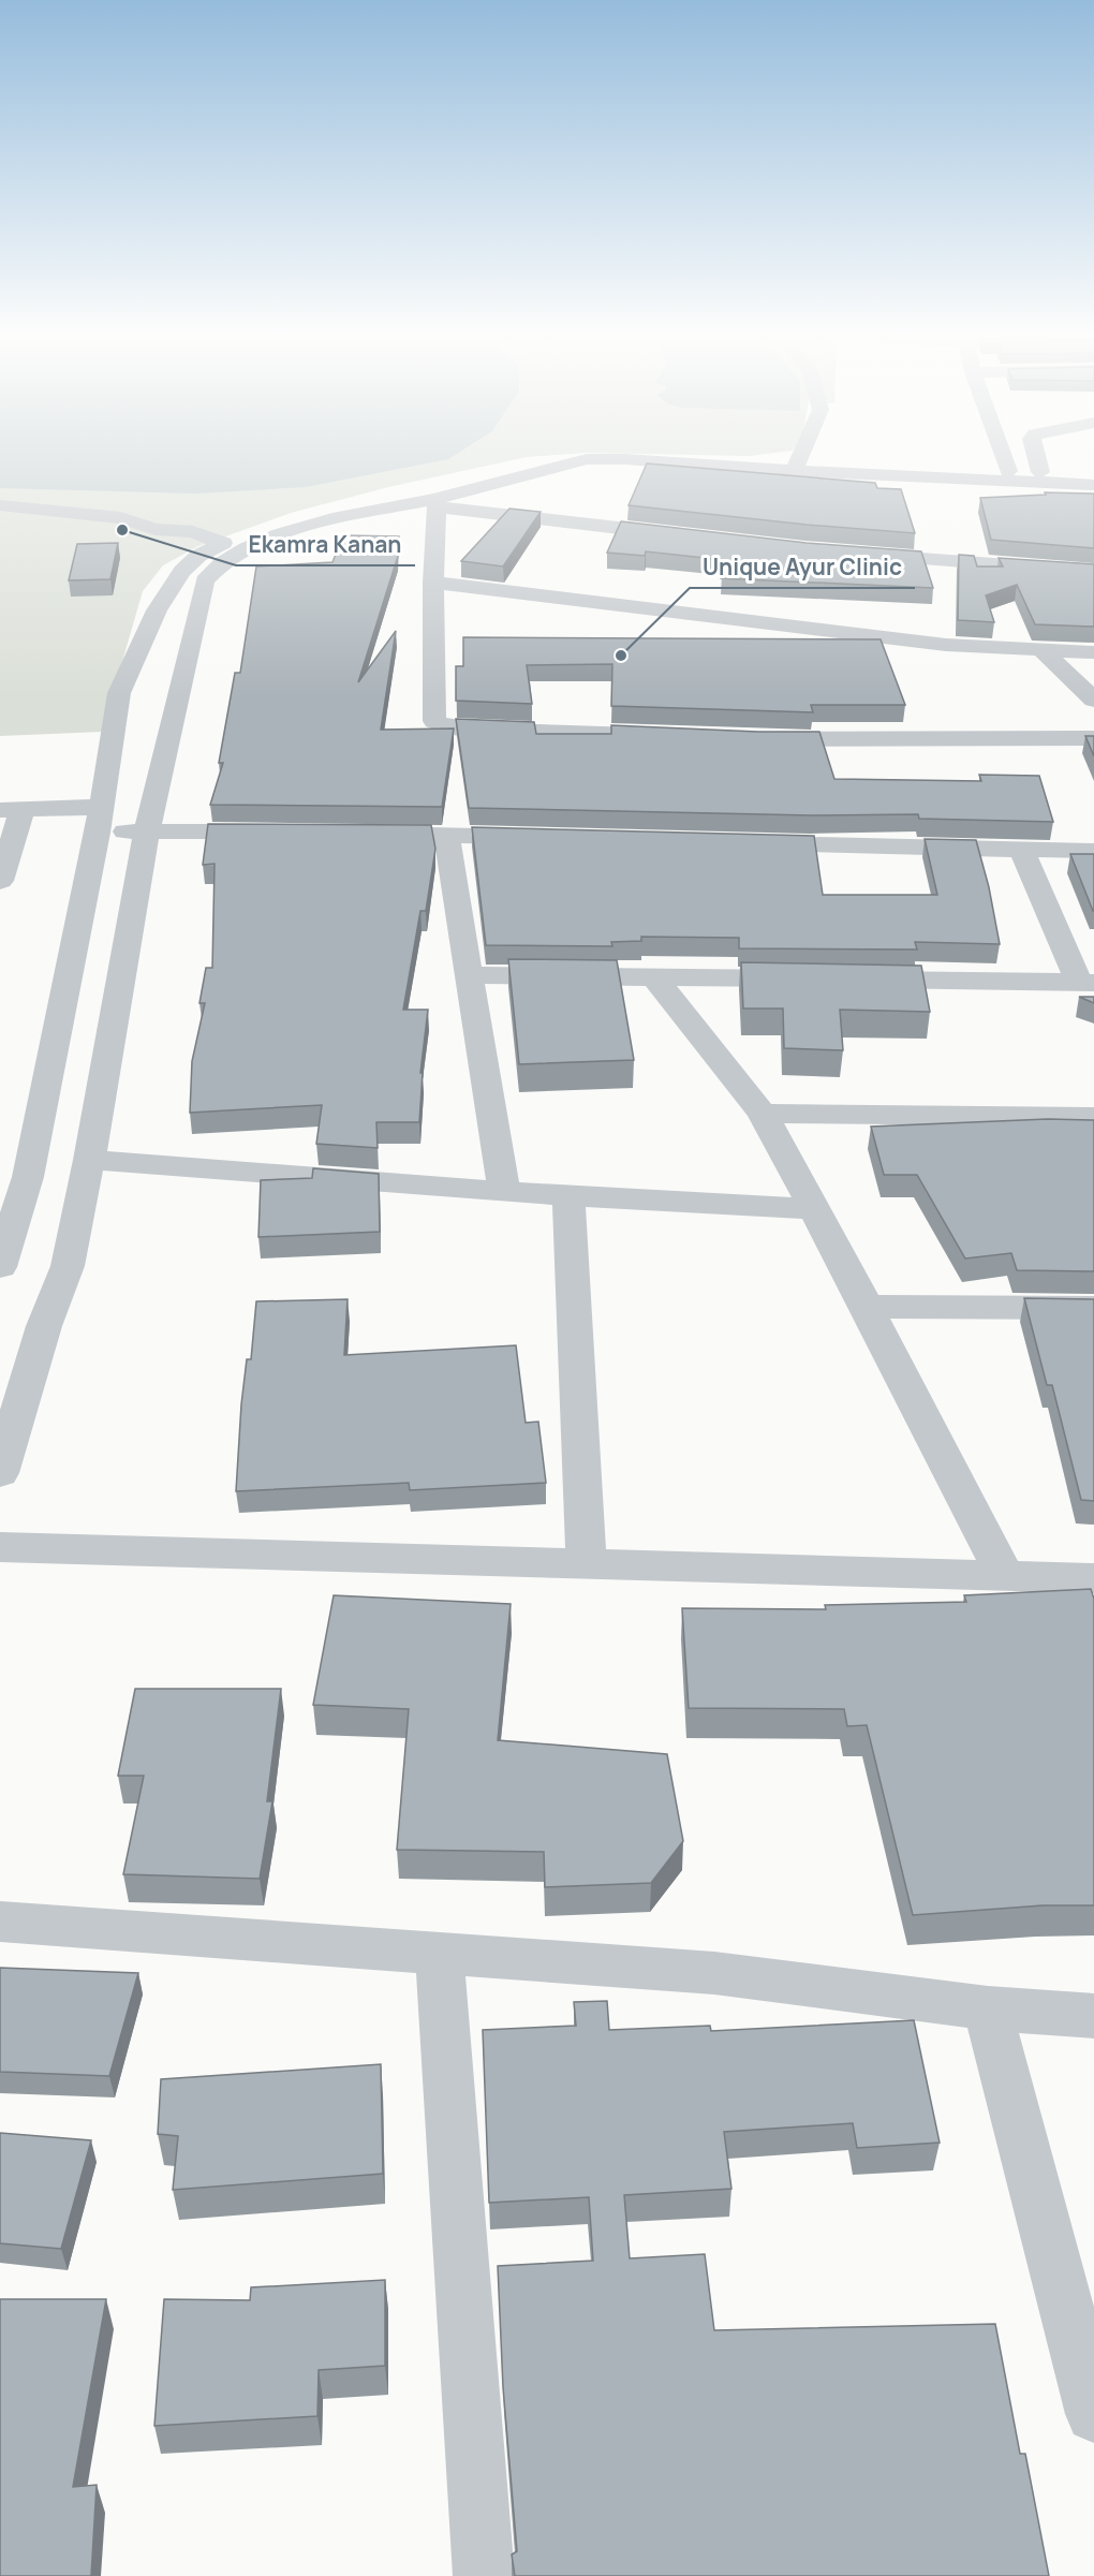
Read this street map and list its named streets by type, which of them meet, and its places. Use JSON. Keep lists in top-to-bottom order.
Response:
{
  "places": ["Ekamra Kanan", "Unique Ayur Clinic"]
}
